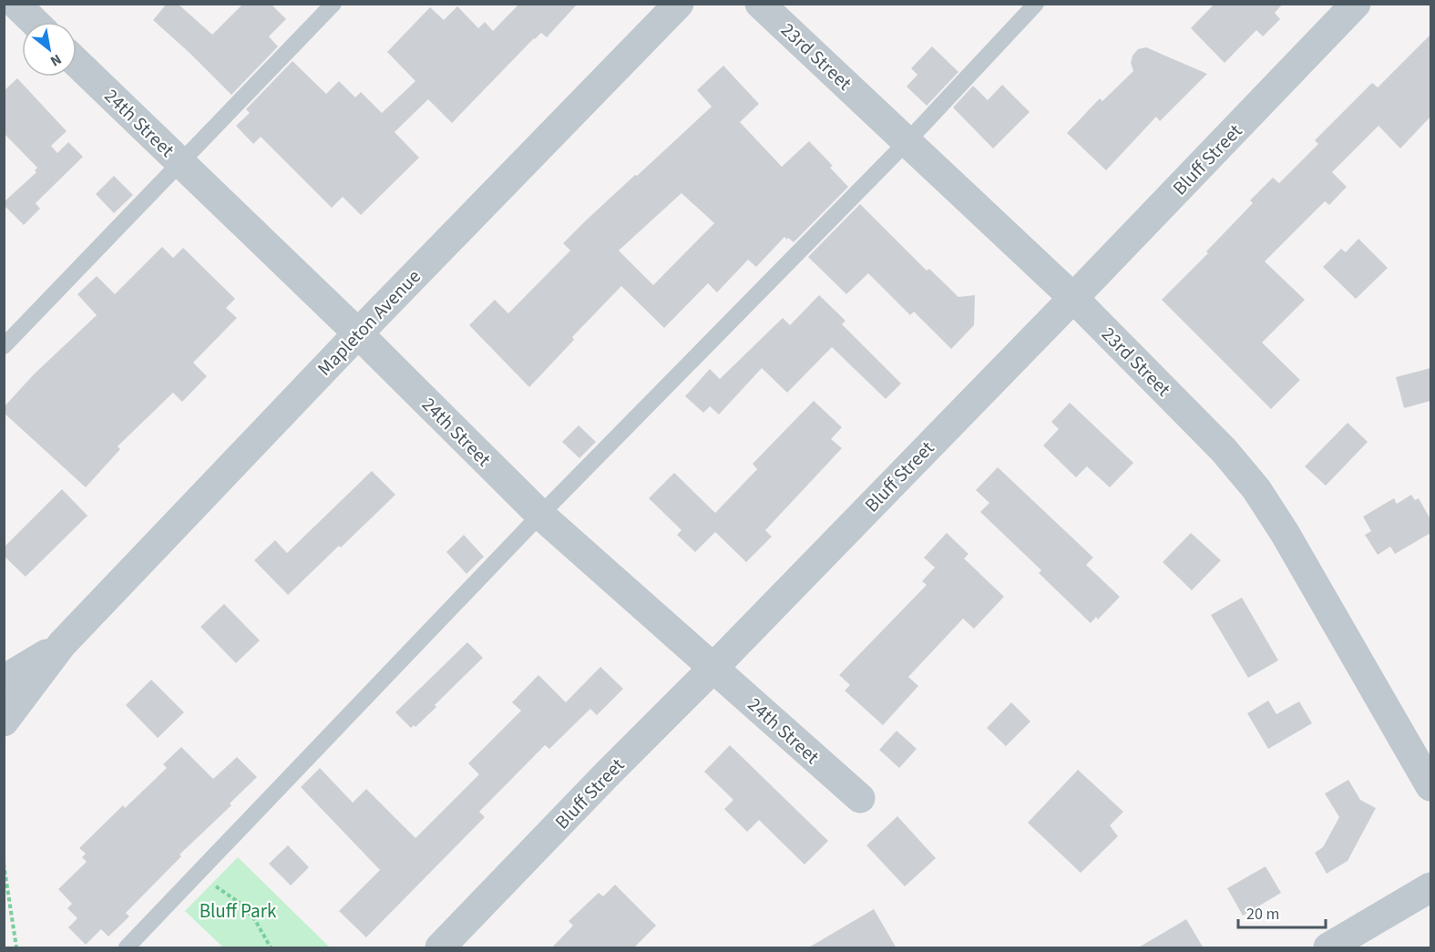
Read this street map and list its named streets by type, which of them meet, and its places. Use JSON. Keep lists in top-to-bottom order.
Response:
{
  "streets": {
    "street": [
      "23rd Street",
      "24th Street",
      "Bluff Street",
      "Mapleton Avenue"
    ]
  },
  "crossings": [
    ["23rd Street", "Bluff Street"],
    ["24th Street", "Bluff Street"],
    ["24th Street", "Mapleton Avenue"]
  ],
  "parks": ["Bluff Park"],
  "scale_bar": "20 m",
  "north": "bottom right"
}
